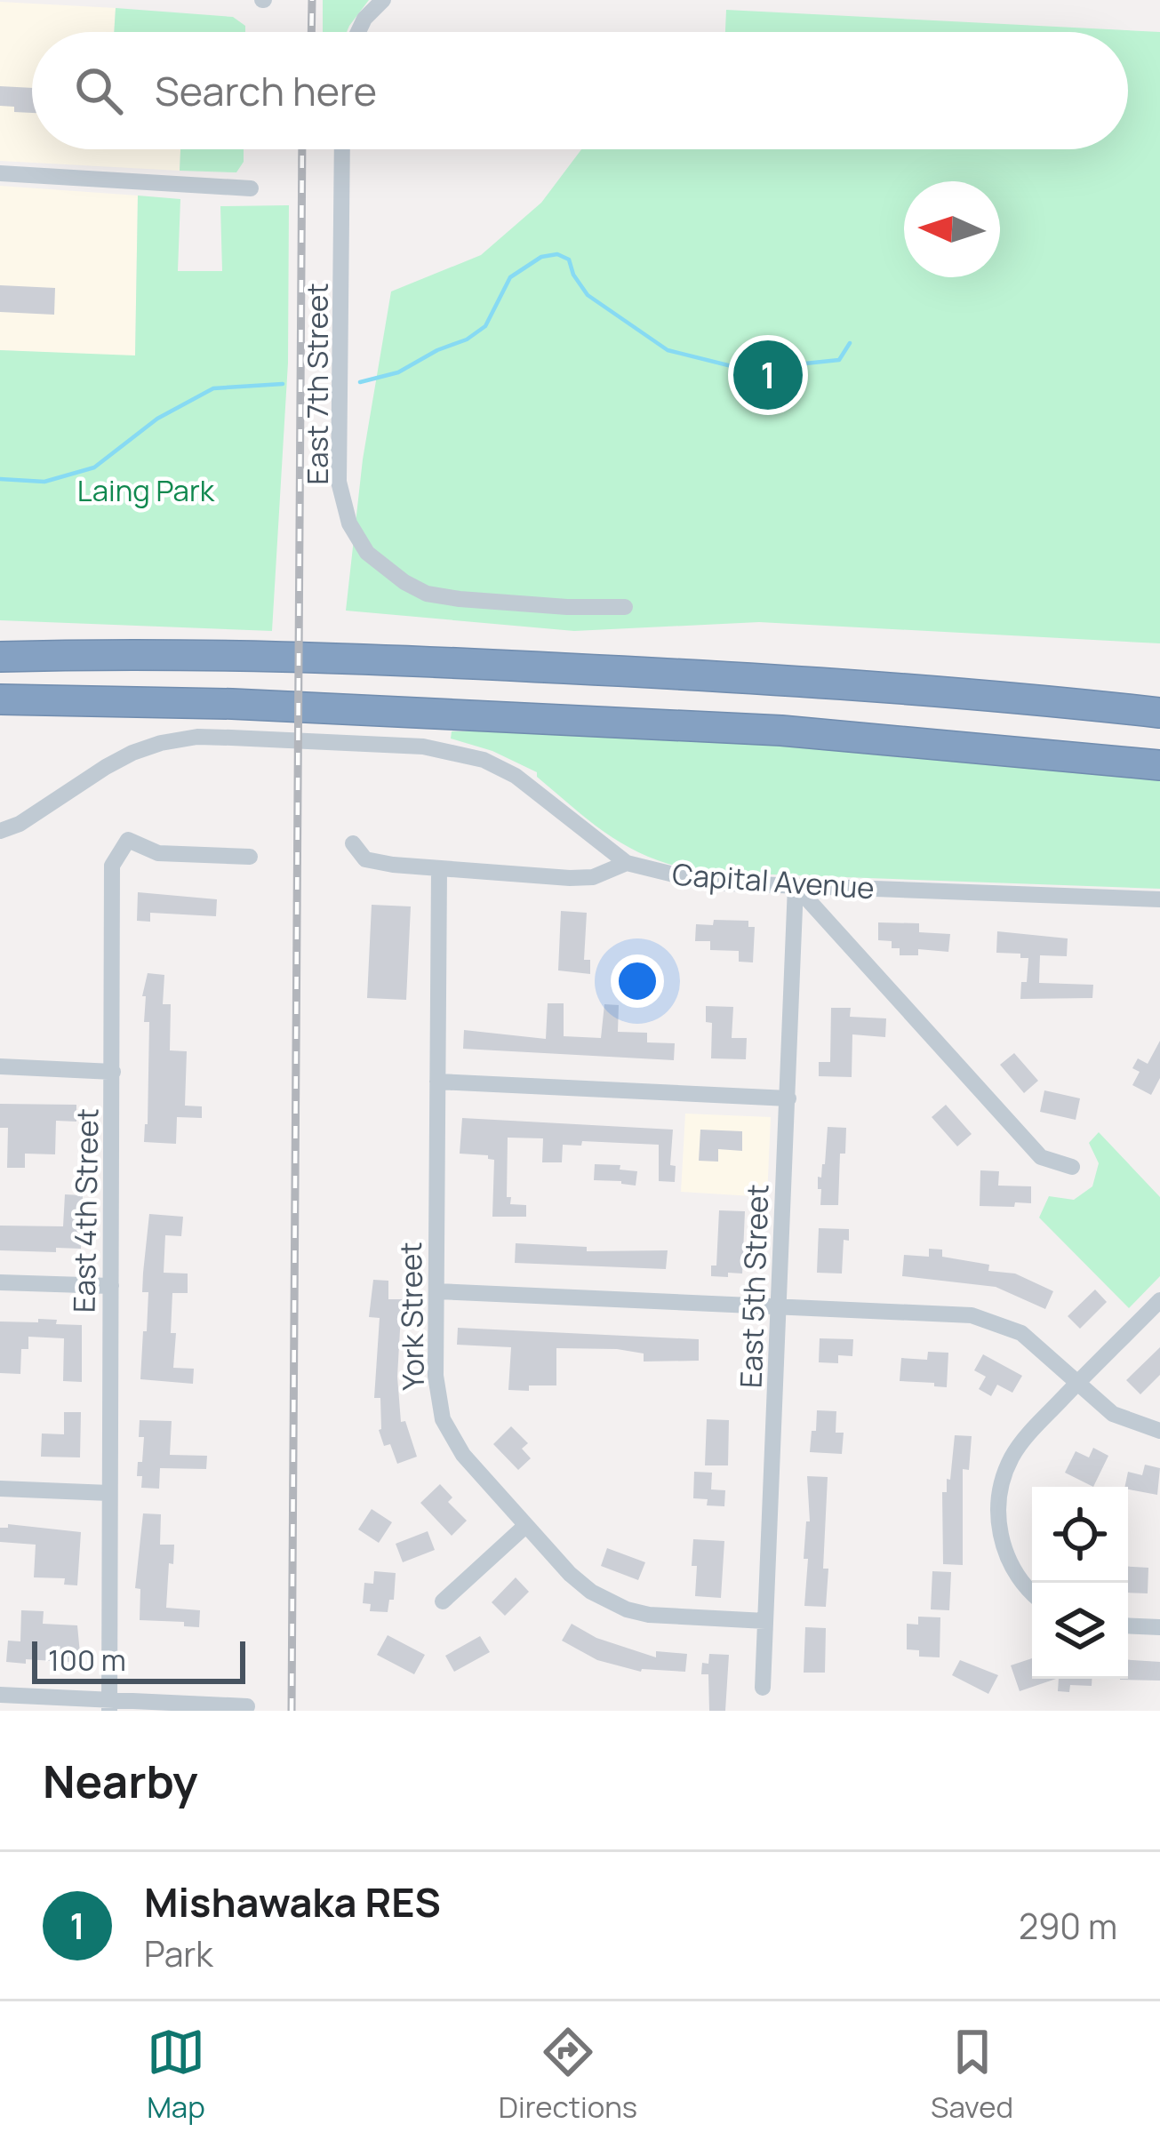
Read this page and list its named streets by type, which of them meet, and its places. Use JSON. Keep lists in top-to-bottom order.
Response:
{
  "streets": {
    "street": [
      "East 7th Street",
      "Capital Avenue",
      "East 4th Street",
      "East 5th Street",
      "York Street"
    ]
  },
  "crossings": [
    ["Capital Avenue", "East 5th Street"],
    ["East 5th Street", "York Street"]
  ],
  "parks": ["Laing Park"],
  "scale_bar": "100 m",
  "north": "left",
  "page": {
    "search": "Search here",
    "pins": "1",
    "scale": "100 m",
    "heading": "Nearby",
    "list": [
      {
        "mark": "1",
        "name": "Mishawaka RES",
        "note": "Park",
        "value": "290 m"
      }
    ],
    "nav": ["Map", "Directions", "Saved"]
  }
}
